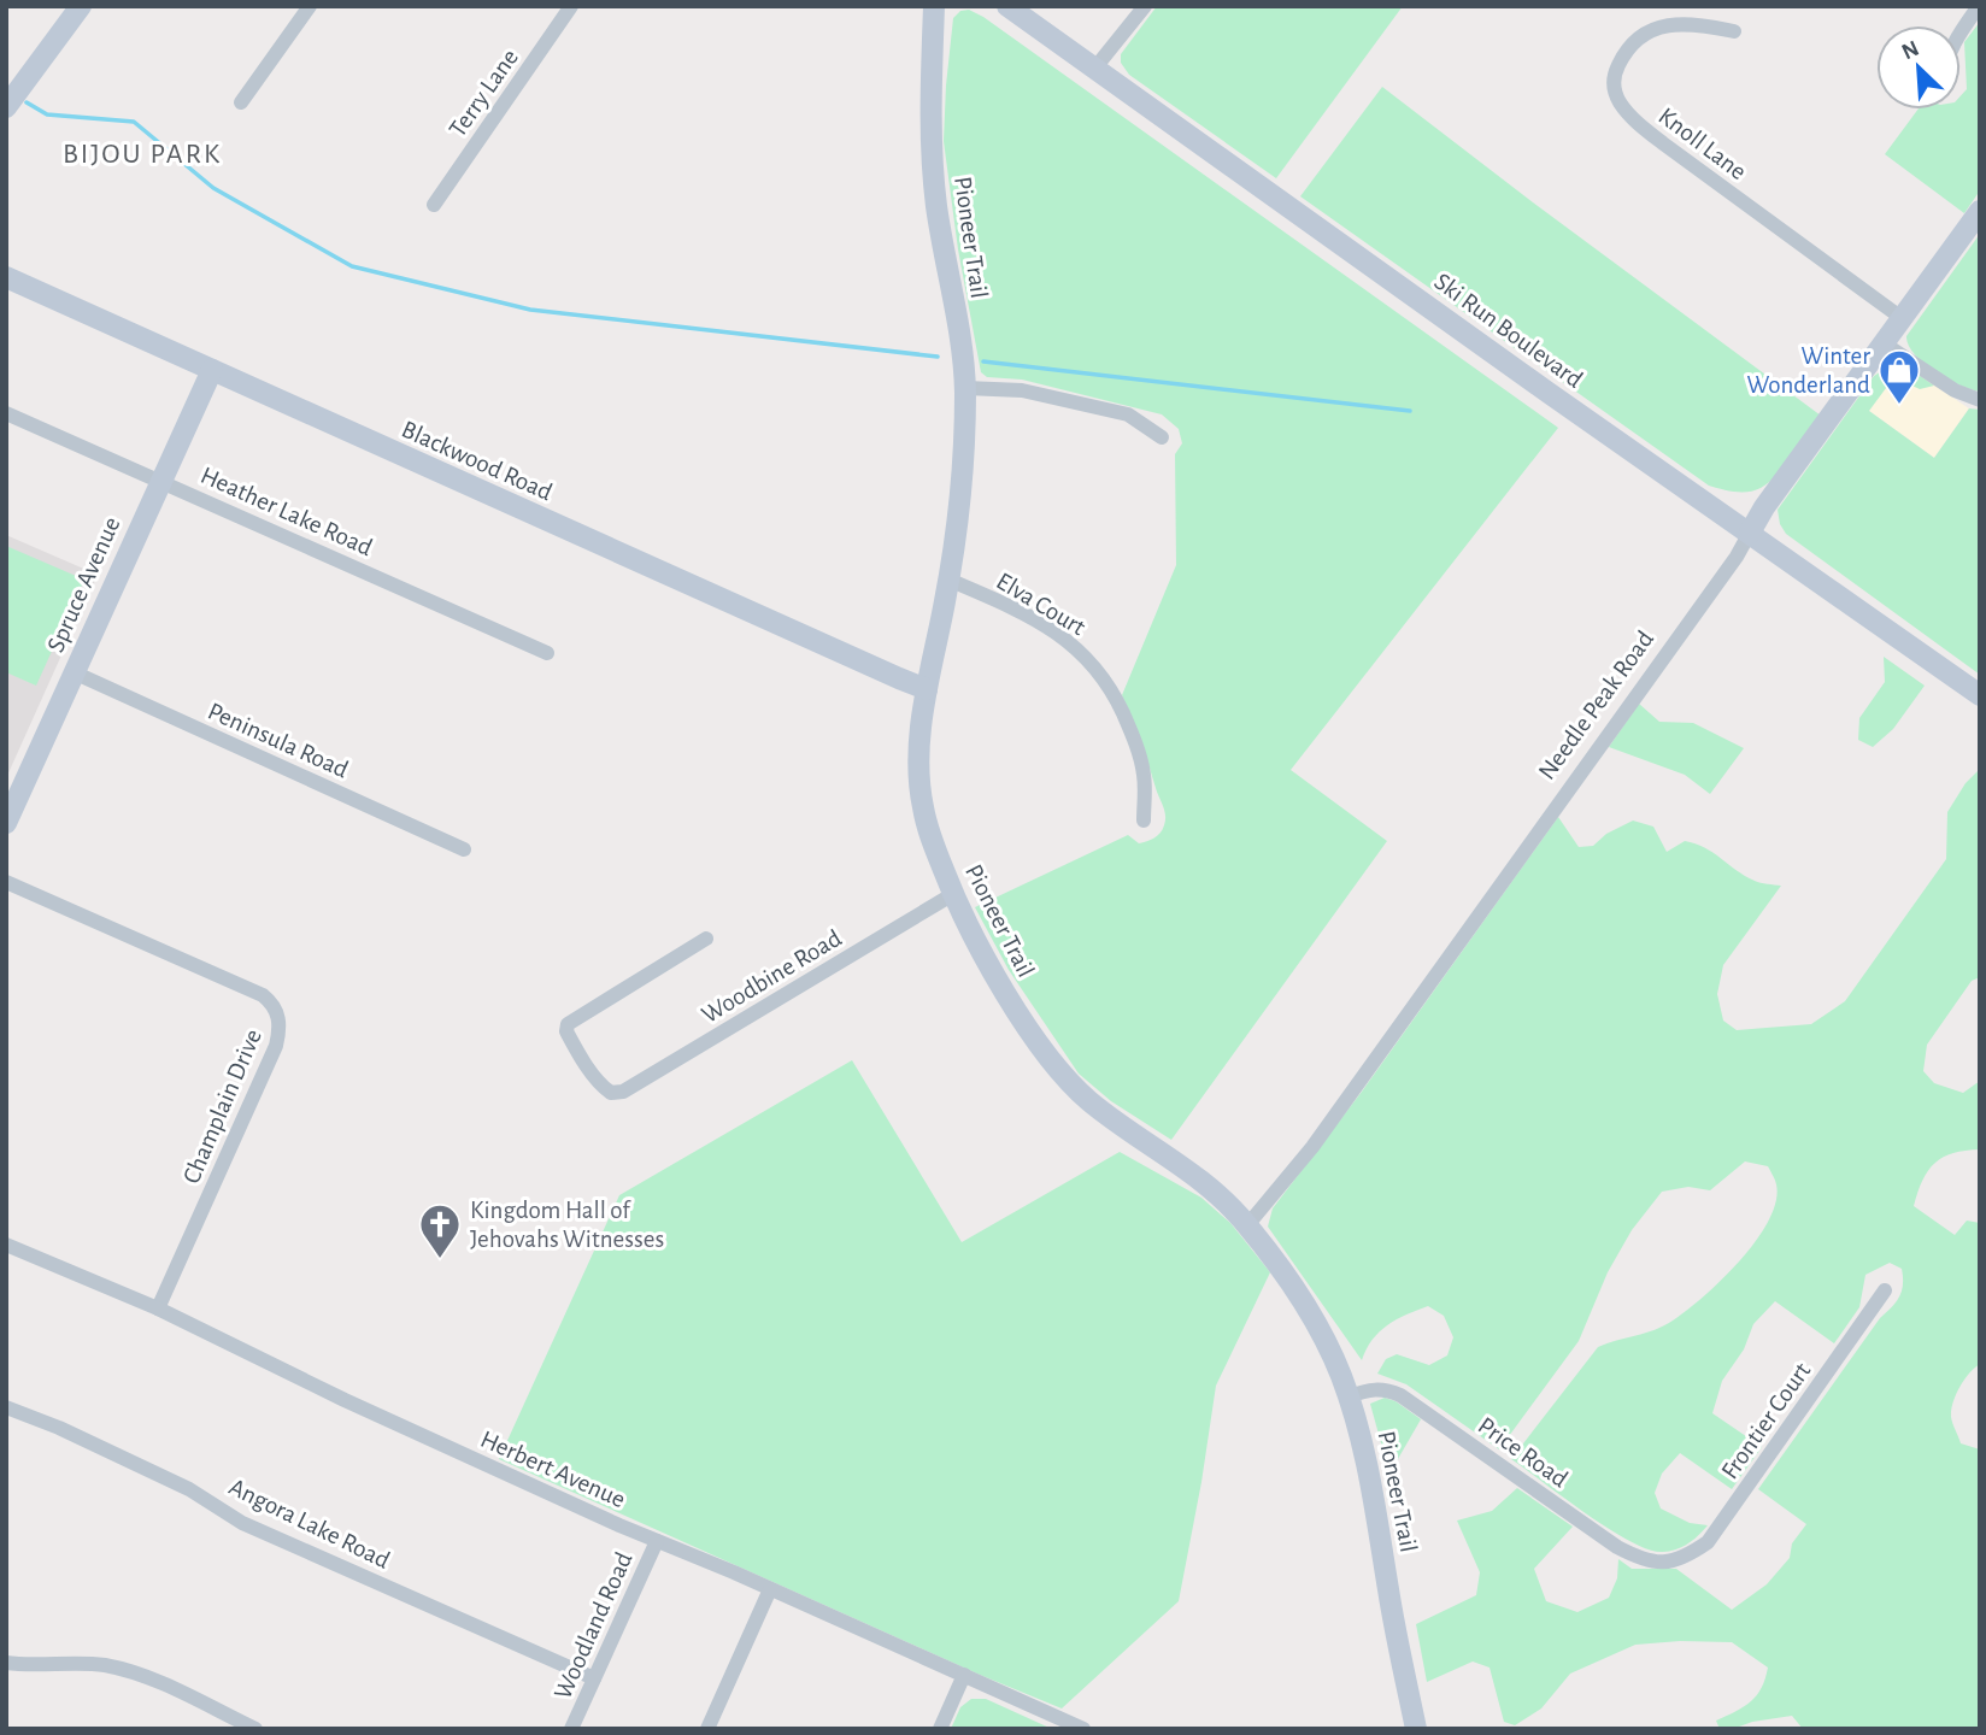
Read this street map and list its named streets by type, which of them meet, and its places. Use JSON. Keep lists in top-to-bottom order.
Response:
{
  "streets": {
    "street": [
      "Terry Lane",
      "Knoll Lane",
      "Pioneer Trail",
      "Ski Run Boulevard",
      "Blackwood Road",
      "Heather Lake Road",
      "Spruce Avenue",
      "Elva Court",
      "Needle Peak Road",
      "Peninsula Road",
      "Woodbine Road",
      "Champlain Drive",
      "Frontier Court",
      "Price Road",
      "Herbert Avenue",
      "Angora Lake Road",
      "Woodland Road"
    ]
  },
  "crossings": [
    ["Knoll Lane", "Needle Peak Road"],
    ["Pioneer Trail", "Blackwood Road"],
    ["Pioneer Trail", "Elva Court"],
    ["Pioneer Trail", "Needle Peak Road"],
    ["Pioneer Trail", "Woodbine Road"],
    ["Pioneer Trail", "Price Road"],
    ["Ski Run Boulevard", "Needle Peak Road"],
    ["Blackwood Road", "Spruce Avenue"],
    ["Heather Lake Road", "Spruce Avenue"],
    ["Spruce Avenue", "Peninsula Road"],
    ["Champlain Drive", "Herbert Avenue"],
    ["Frontier Court", "Price Road"],
    ["Herbert Avenue", "Woodland Road"],
    ["Angora Lake Road", "Woodland Road"]
  ],
  "districts": ["BIJOU PARK"],
  "places": {
    "shop": ["Winter Wonderland"],
    "church": ["Kingdom Hall of Jehovahs Witnesses"]
  },
  "north": "top left"
}
